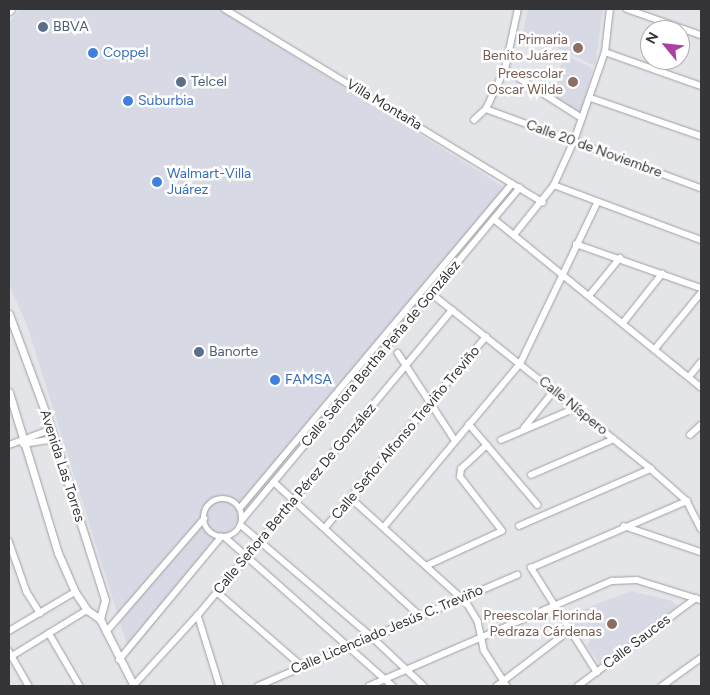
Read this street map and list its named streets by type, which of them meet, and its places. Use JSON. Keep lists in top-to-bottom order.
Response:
{
  "streets": {
    "street": [
      "Villa Montaña",
      "Calle 20 de Noviembre",
      "Calle Señora Bertha Peña de González",
      "Calle Níspero",
      "Calle Señor Alfonso Treviño Treviño",
      "Avenida Las Torres",
      "Calle Señora Bertha Pérez De González",
      "Calle Licenciado Jesús C. Treviño",
      "Calle Sauces"
    ]
  },
  "crossings": [
    ["Villa Montaña", "Calle Señora Bertha Peña de González"],
    ["Calle Señora Bertha Peña de González", "Calle Níspero"],
    ["Calle Níspero", "Calle Señor Alfonso Treviño Treviño"],
    ["Calle Níspero", "Calle Señora Bertha Pérez De González"]
  ],
  "places": [
    "BBVA",
    "Primaria Benito Juárez",
    "Coppel",
    "Telcel",
    "Preescolar Oscar Wilde",
    "Suburbia",
    "Walmart-Villa Juárez",
    "Banorte",
    "FAMSA",
    "Preescolar Florinda Pedraza Cárdenas"
  ],
  "north": "top left"
}
